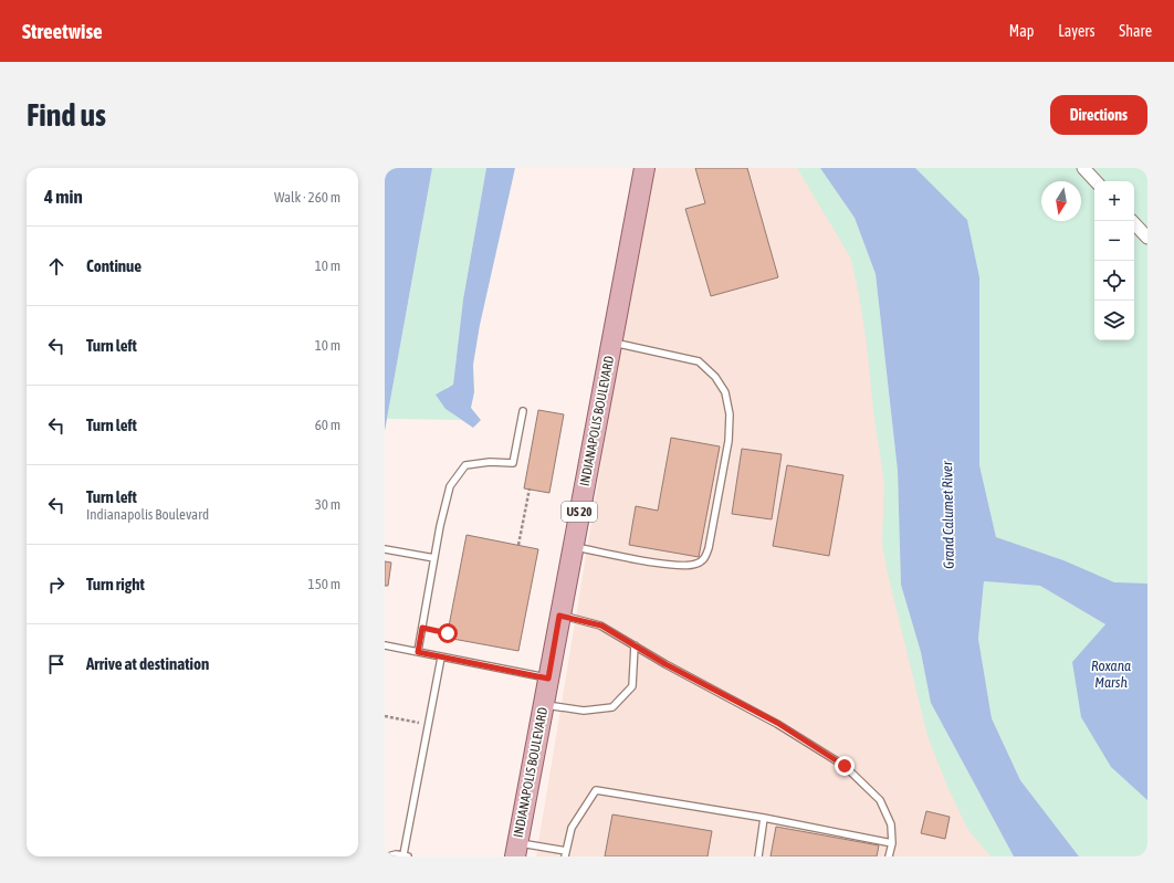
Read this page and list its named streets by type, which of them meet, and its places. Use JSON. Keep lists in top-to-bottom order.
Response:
{
  "streets": {
    "main road": ["INDIANAPOLIS BOULEVARD", "US 20"]
  },
  "water": ["Grand Calumet River", "Roxana Marsh"],
  "north": "bottom",
  "page": {
    "header": "Streetwise",
    "nav": ["Map", "Layers", "Share"],
    "buttons": "Directions",
    "title": "Find us",
    "heading": ["4 min", "Walk · 260 m"],
    "map_buttons": ["+", "−"],
    "list": [
      ["Continue", "10 m"],
      ["Turn left", "10 m"],
      ["Turn left", "60 m"],
      ["Turn left", "Indianapolis Boulevard", "30 m"],
      ["Turn right", "150 m"],
      "Arrive at destination"
    ]
  }
}
